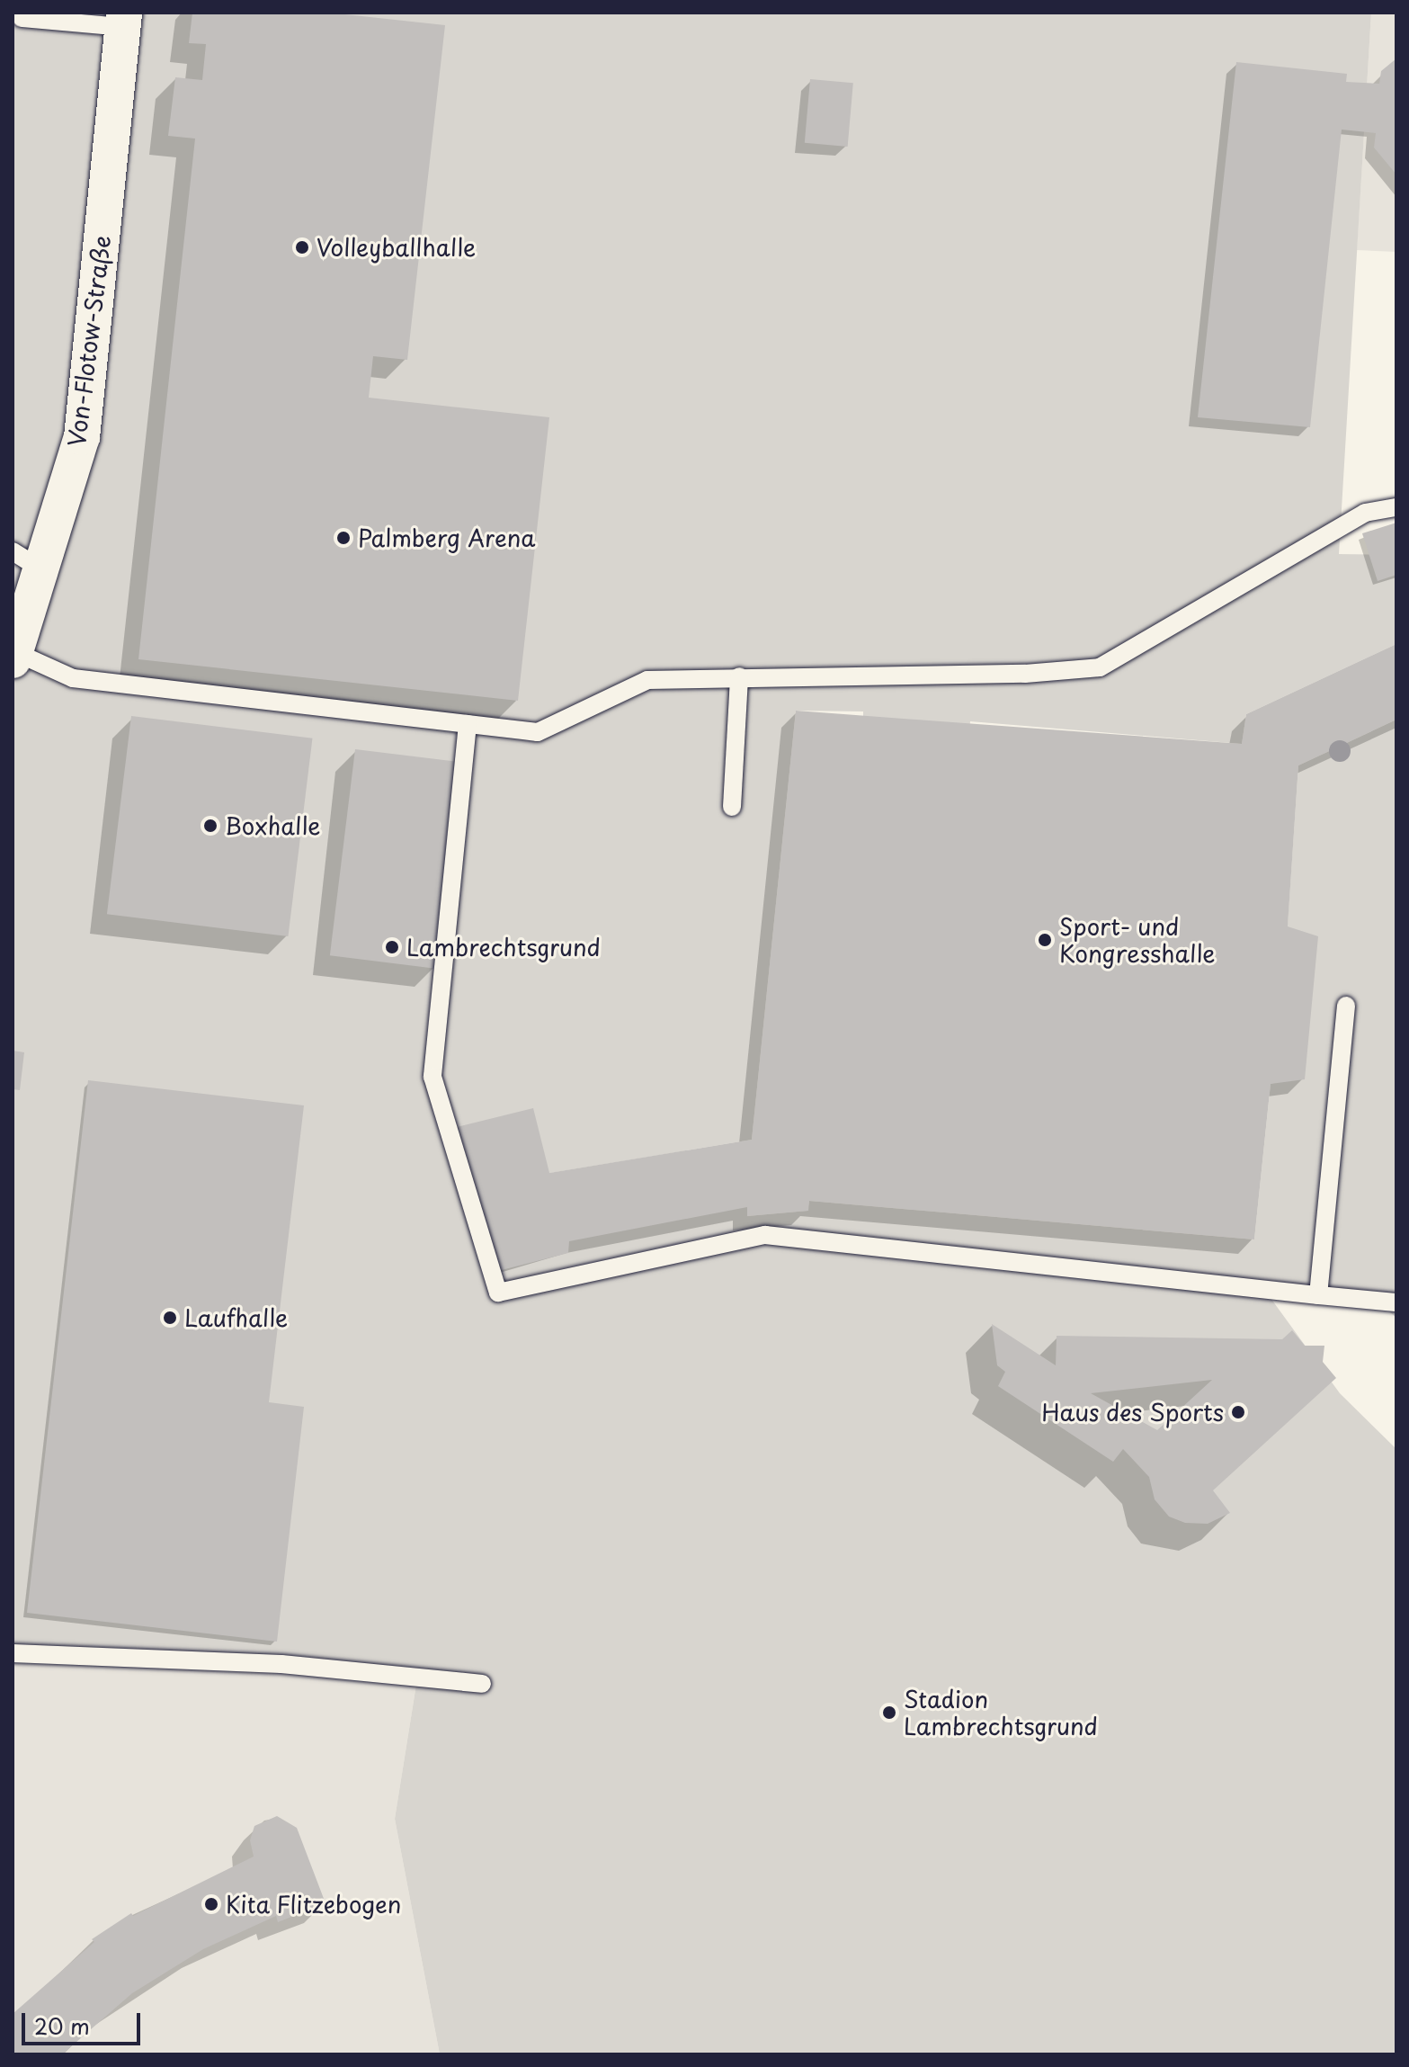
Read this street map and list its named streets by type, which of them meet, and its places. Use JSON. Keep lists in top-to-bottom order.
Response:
{
  "streets": {
    "street": ["Von-Flotow-Straße"]
  },
  "places": [
    "Volleyballhalle",
    "Palmberg Arena",
    "Boxhalle",
    "Sport- und Kongresshalle",
    "Lambrechtsgrund",
    "Laufhalle",
    "Haus des Sports",
    "Stadion Lambrechtsgrund",
    "Kita Flitzebogen"
  ],
  "scale_bar": "20 m"
}
